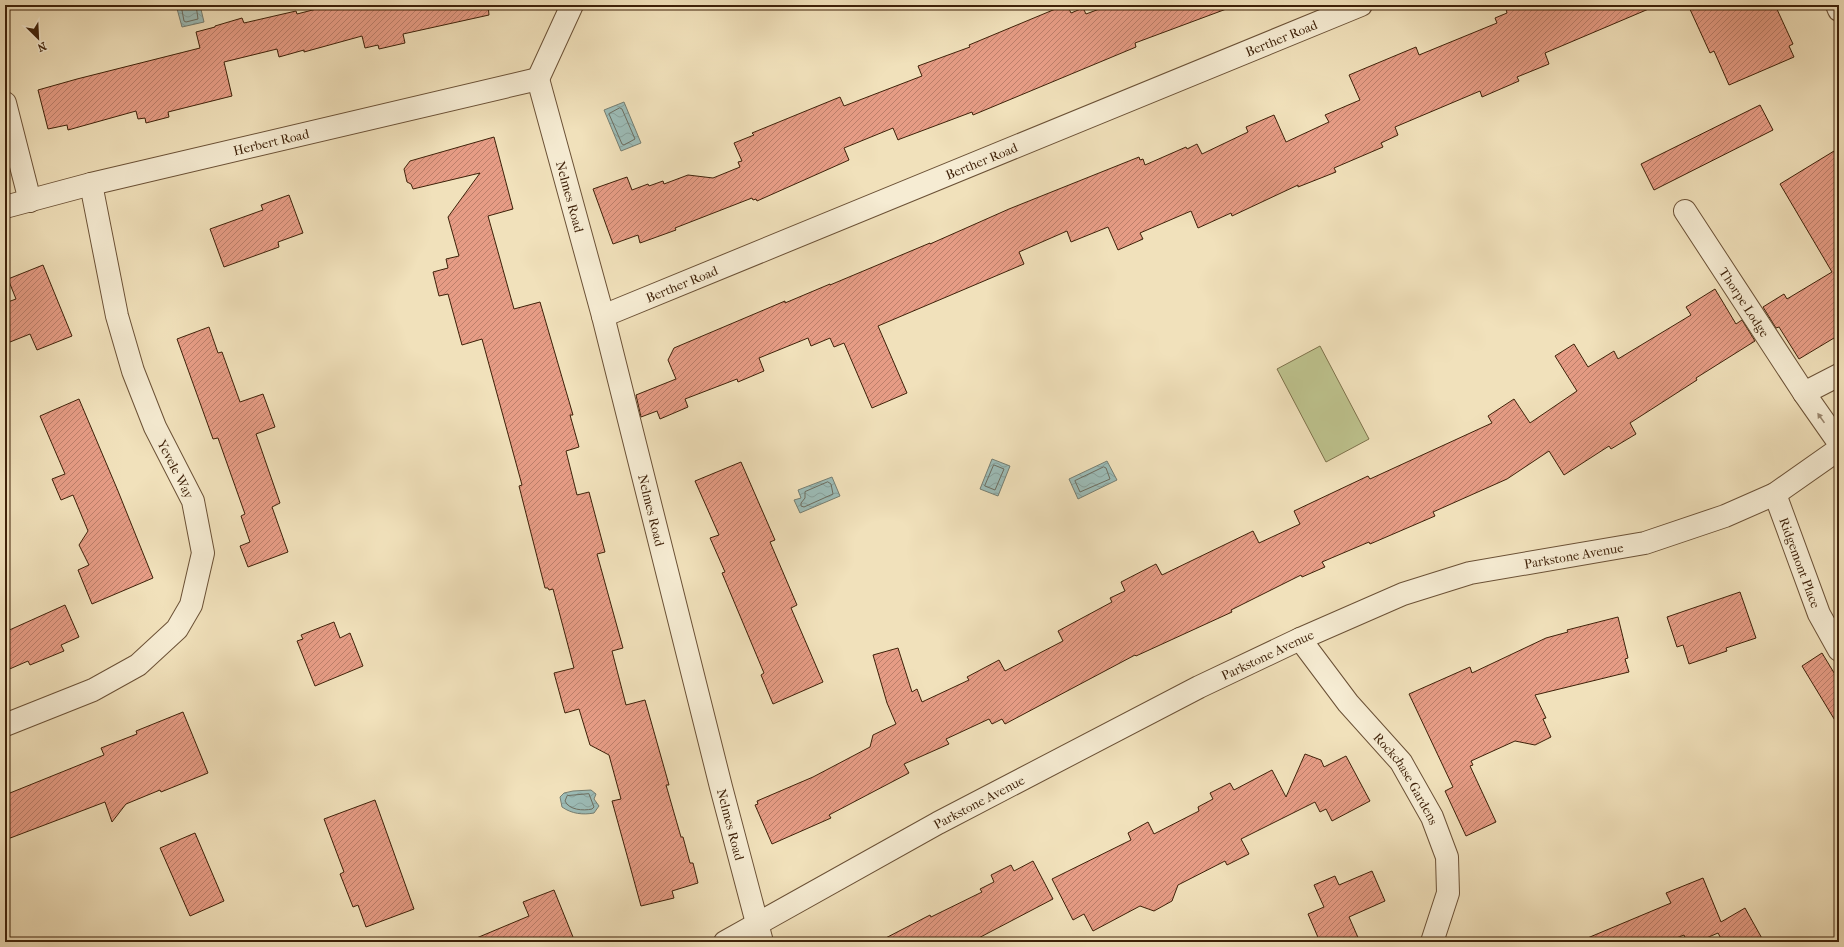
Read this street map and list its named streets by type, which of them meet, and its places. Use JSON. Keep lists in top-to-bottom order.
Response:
{
  "streets": {
    "street": [
      "Berther Road",
      "Herbert Road",
      "Nelmes Road",
      "Thorpe Lodge",
      "Yevele Way",
      "Parkstone Avenue",
      "Ridgemont Place",
      "Rockchase Gardens"
    ]
  },
  "crossings": [
    ["Berther Road", "Nelmes Road"],
    ["Herbert Road", "Nelmes Road"],
    ["Herbert Road", "Yevele Way"],
    ["Nelmes Road", "Parkstone Avenue"],
    ["Parkstone Avenue", "Ridgemont Place"],
    ["Parkstone Avenue", "Rockchase Gardens"]
  ],
  "north": "bottom right"
}
